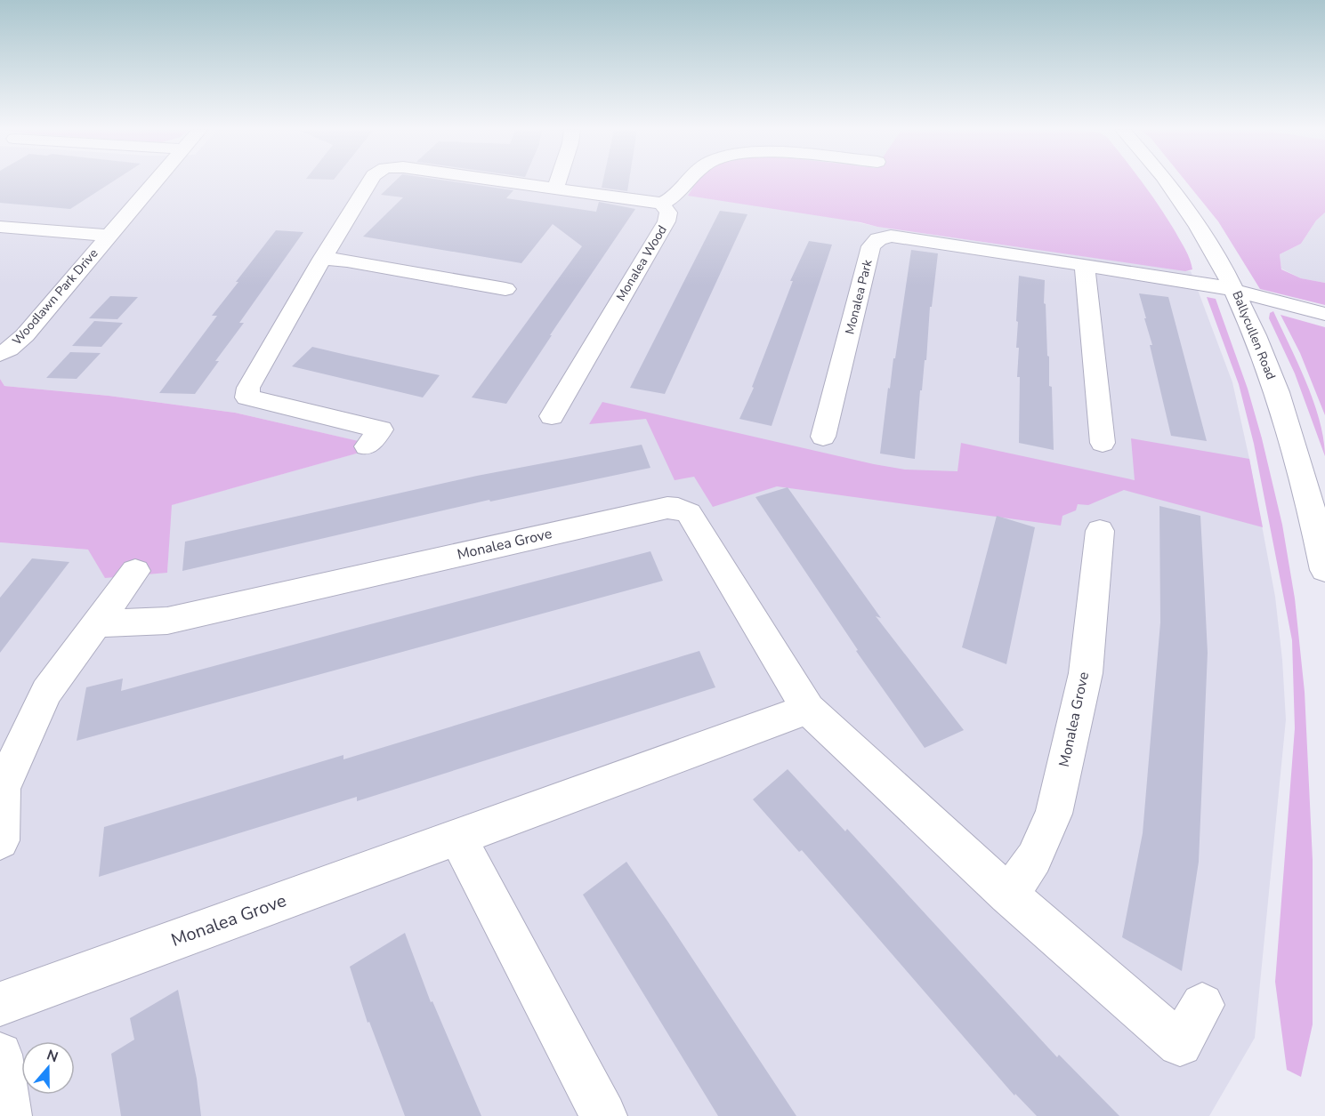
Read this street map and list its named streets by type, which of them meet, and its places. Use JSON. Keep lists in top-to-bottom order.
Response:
{
  "streets": {
    "street": [
      "Monalea Wood",
      "Woodlawn Park Drive",
      "Monalea Park",
      "Ballycullen Road",
      "Monalea Grove"
    ]
  },
  "crossings": [
    ["Monalea Park", "Ballycullen Road"]
  ],
  "north": "top"
}
